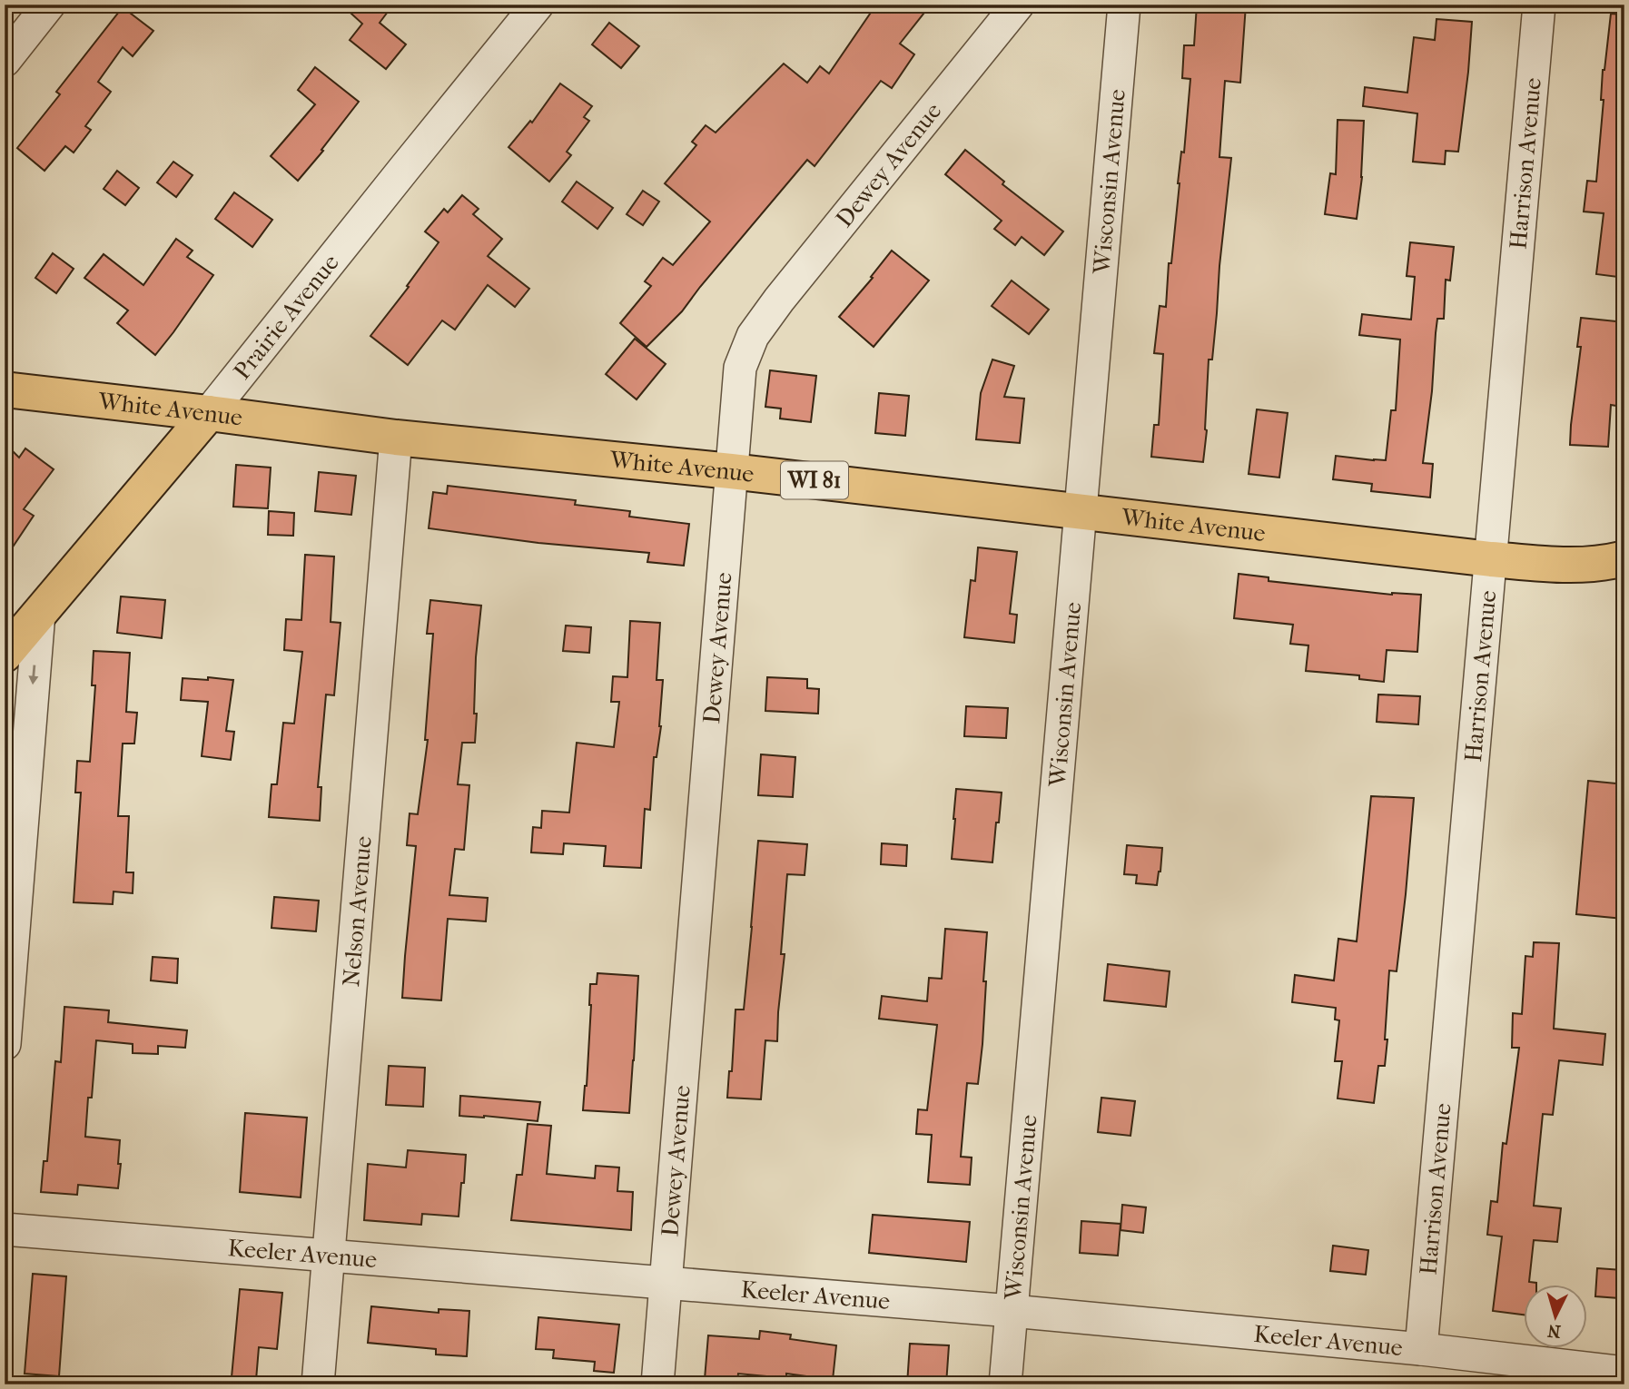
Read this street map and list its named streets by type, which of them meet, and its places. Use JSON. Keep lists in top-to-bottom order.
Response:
{
  "streets": {
    "main road": ["Prairie Avenue", "White Avenue", "WI 81"],
    "street": [
      "Dewey Avenue",
      "Harrison Avenue",
      "Wisconsin Avenue",
      "Nelson Avenue",
      "Keeler Avenue"
    ]
  },
  "crossings": [
    ["Dewey Avenue", "White Avenue"],
    ["Dewey Avenue", "Keeler Avenue"],
    ["Harrison Avenue", "White Avenue"],
    ["Harrison Avenue", "Keeler Avenue"],
    ["Wisconsin Avenue", "White Avenue"],
    ["Wisconsin Avenue", "Keeler Avenue"],
    ["Prairie Avenue", "White Avenue"],
    ["White Avenue", "Nelson Avenue"],
    ["Nelson Avenue", "Keeler Avenue"]
  ],
  "north": "bottom"
}
